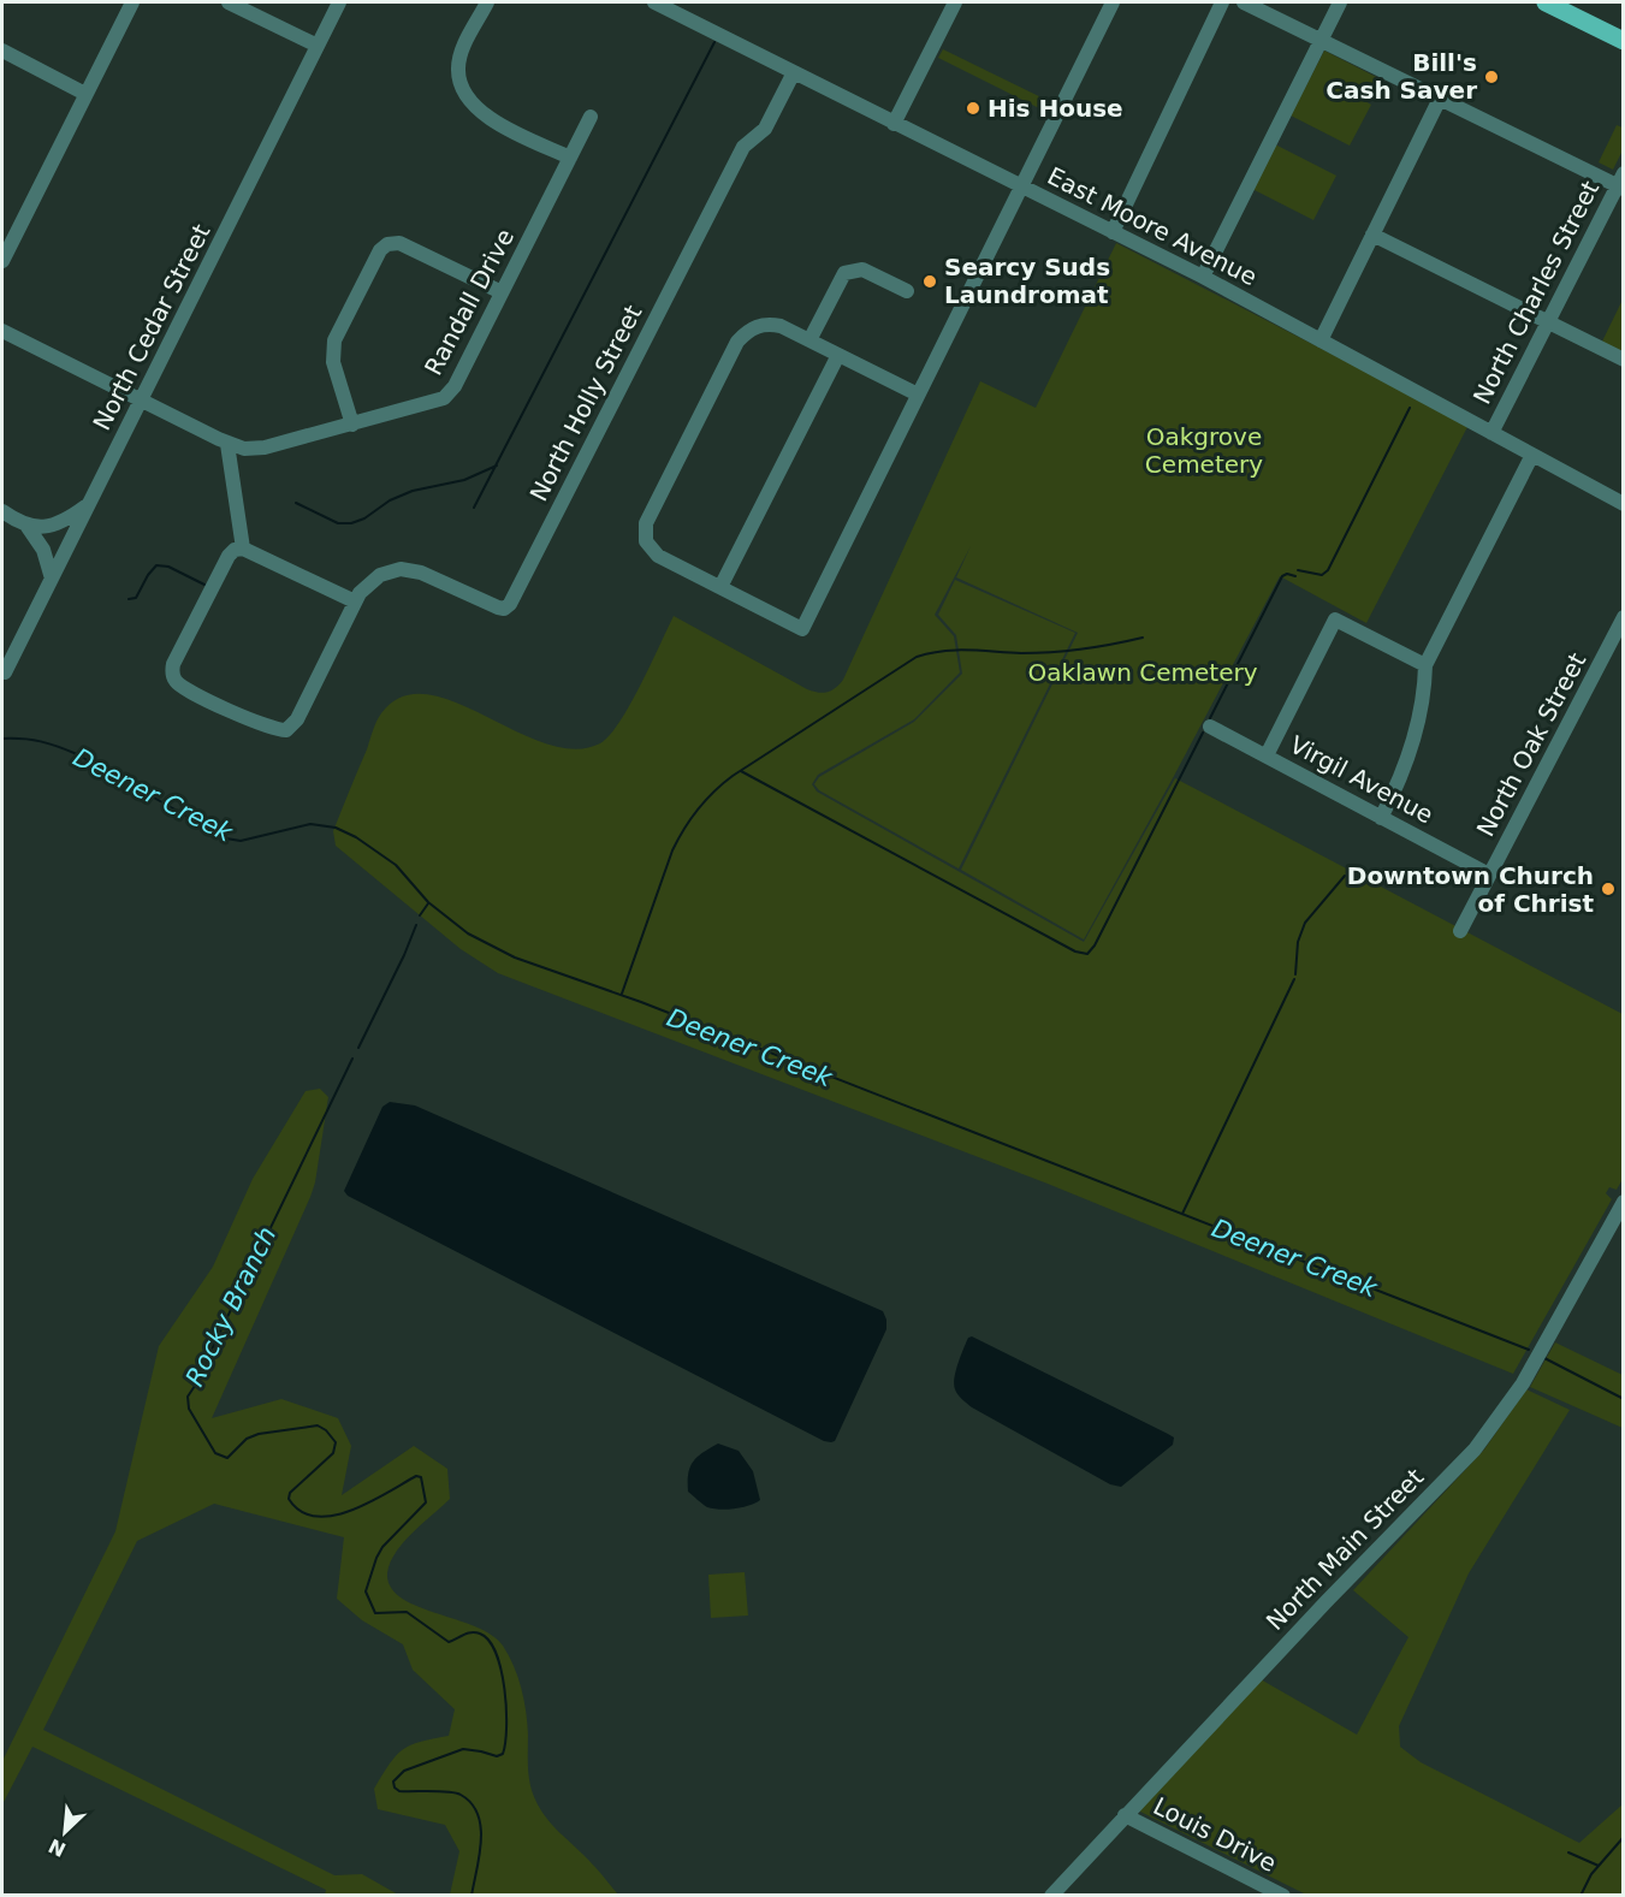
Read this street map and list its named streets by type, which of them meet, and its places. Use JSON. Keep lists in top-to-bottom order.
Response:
{
  "streets": {
    "street": [
      "East Moore Avenue",
      "North Charles Street",
      "Randall Drive",
      "North Cedar Street",
      "North Holly Street",
      "North Oak Street",
      "Virgil Avenue",
      "North Main Street",
      "Louis Drive"
    ]
  },
  "crossings": [
    ["East Moore Avenue", "North Charles Street"],
    ["East Moore Avenue", "North Holly Street"],
    ["Randall Drive", "North Cedar Street"],
    ["North Oak Street", "Virgil Avenue"],
    ["North Main Street", "Louis Drive"]
  ],
  "water": ["Deener Creek", "Rocky Branch"],
  "parks": ["Oakgrove Cemetery", "Oaklawn Cemetery"],
  "places": [
    "Bill's Cash Saver",
    "His House",
    "Searcy Suds Laundromat",
    "Downtown Church of Christ"
  ],
  "north": "bottom left"
}
